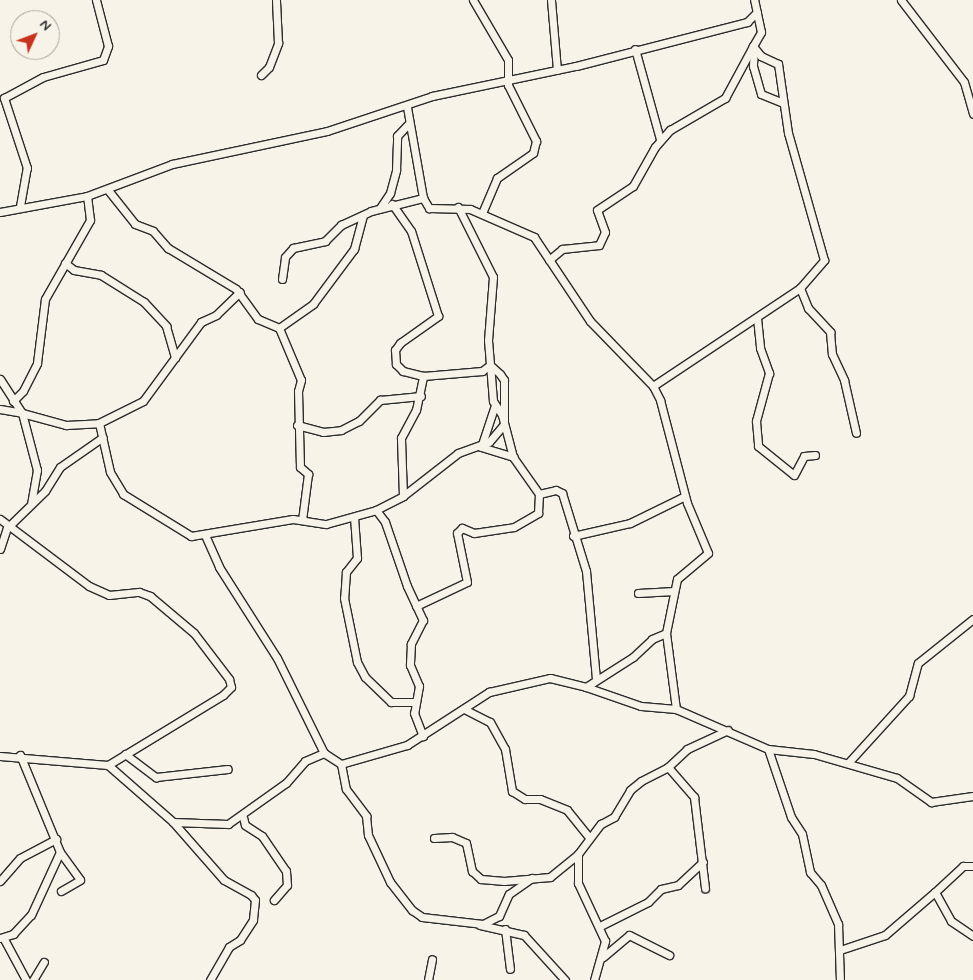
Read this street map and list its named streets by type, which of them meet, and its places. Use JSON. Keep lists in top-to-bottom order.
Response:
{
  "north": "top right"
}
